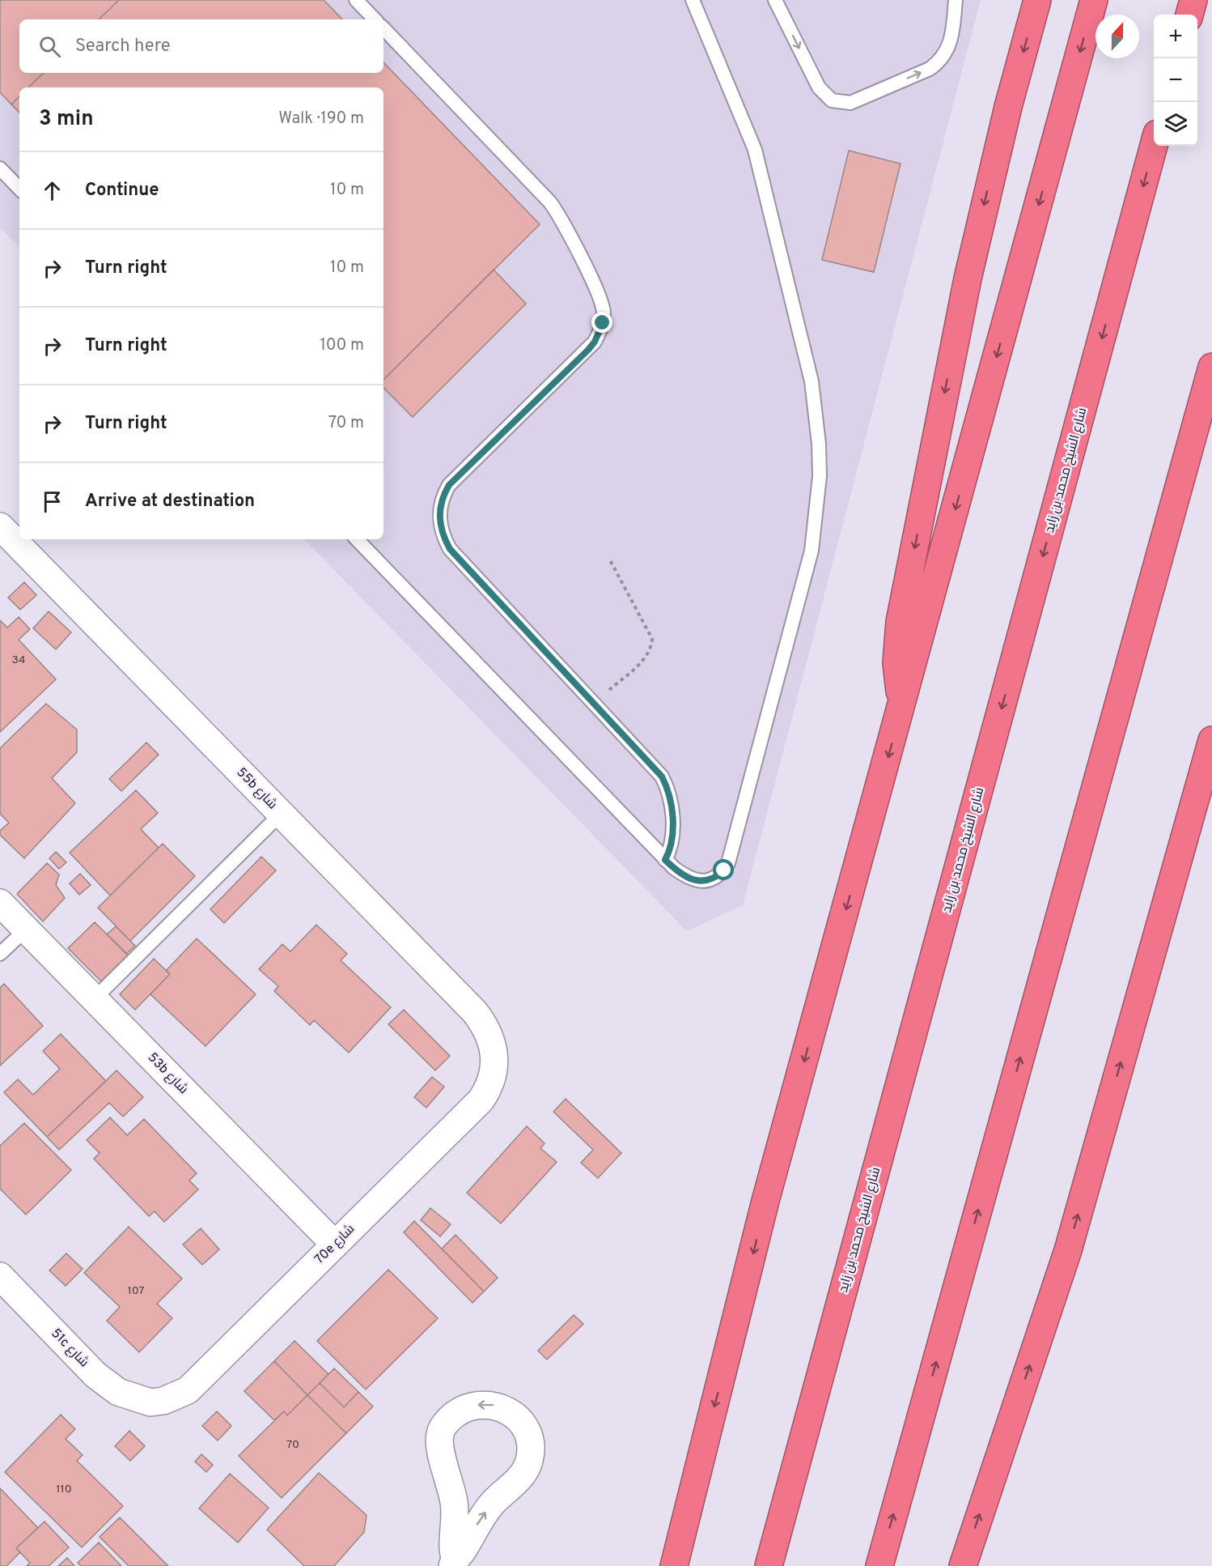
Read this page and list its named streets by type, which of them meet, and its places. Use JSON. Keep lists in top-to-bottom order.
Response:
{
  "streets": {
    "highway": ["شارع الشيخ محمد بن زايد"],
    "street": [
      "55b شارع",
      "53b شارع",
      "70e شارع",
      "51c شارع"
    ]
  },
  "crossings": [
    ["55b شارع", "70e شارع"],
    ["53b شارع", "70e شارع"],
    ["70e شارع", "51c شارع"]
  ],
  "house_numbers": [
    "34",
    "107",
    "70",
    "110"
  ],
  "north": "top",
  "page": {
    "map_buttons": ["+", "−"],
    "search": "Search here",
    "heading": ["3 min", "Walk · 190 m"],
    "list": [
      ["Continue", "10 m"],
      ["Turn right", "10 m"],
      ["Turn right", "100 m"],
      ["Turn right", "70 m"],
      "Arrive at destination"
    ]
  }
}
